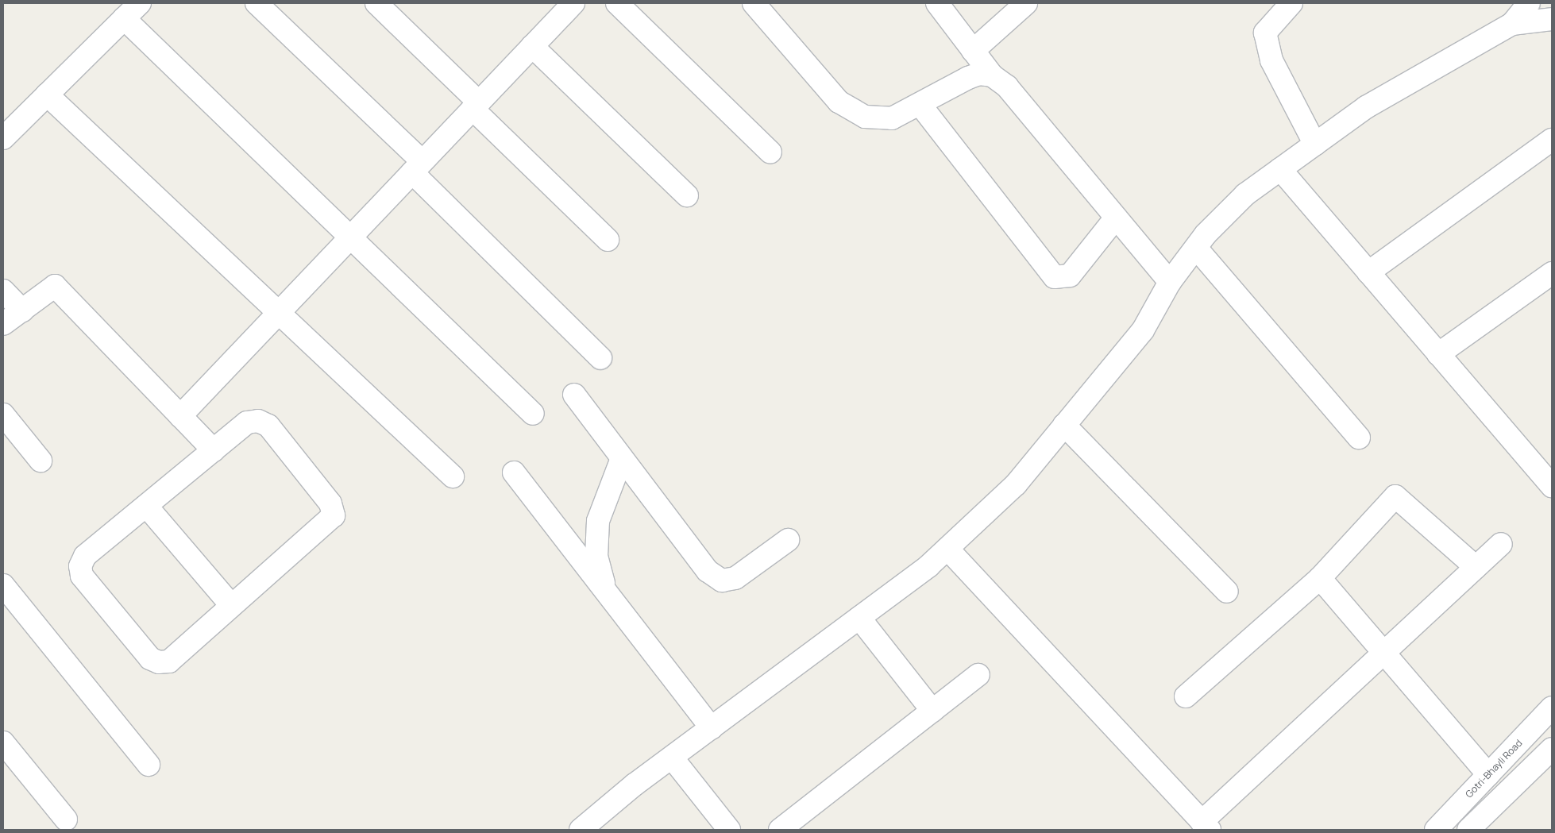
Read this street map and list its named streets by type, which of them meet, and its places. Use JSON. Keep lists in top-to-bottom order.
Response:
{
  "streets": {
    "street": ["Gotri-Bhayli Road"]
  }
}
